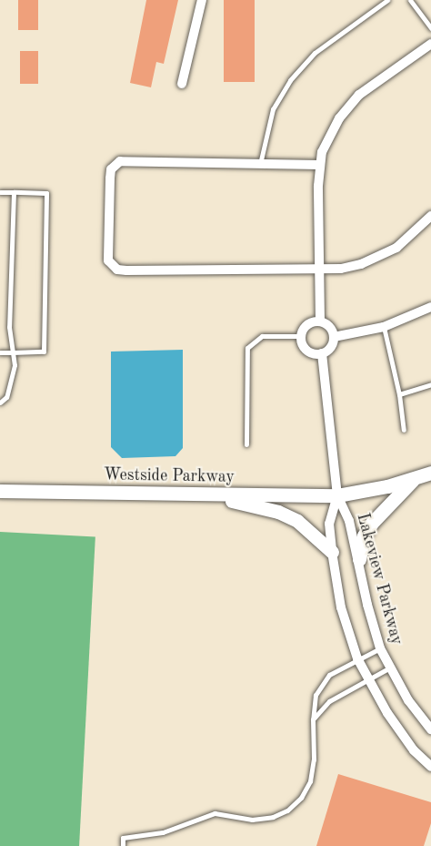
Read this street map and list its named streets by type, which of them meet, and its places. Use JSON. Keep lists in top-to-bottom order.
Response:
{
  "streets": {
    "main road": ["Westside Parkway"],
    "street": ["Lakeview Parkway"]
  },
  "crossings": [
    ["Westside Parkway", "Lakeview Parkway"]
  ]
}
